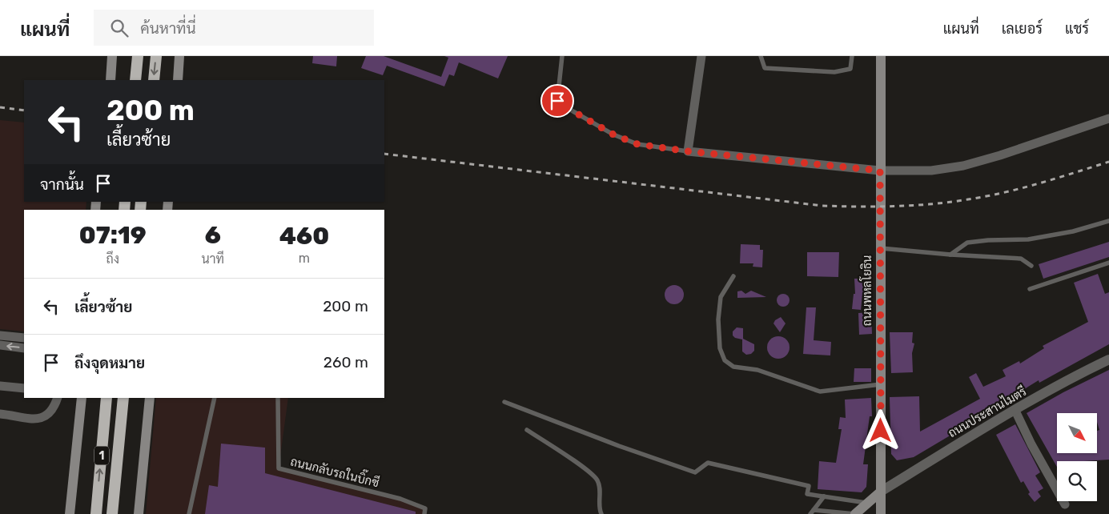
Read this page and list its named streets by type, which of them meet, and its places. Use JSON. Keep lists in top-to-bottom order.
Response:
{
  "streets": {
    "highway": ["1"],
    "main road": ["ถนนพหลโยธิน"],
    "street": ["ถนนประสานไมตรี"],
    "lane": ["ถนนกลับรถในบิ๊กซี"]
  },
  "crossings": [
    ["ถนนพหลโยธิน", "ถนนประสานไมตรี"]
  ],
  "north": "bottom right",
  "page": {
    "header": "แผนที่",
    "search": "ค้นหาที่นี่",
    "nav": ["แผนที่", "เลเยอร์", "แชร์"],
    "turn": ["200 m", "เลี้ยวซ้าย"],
    "then": "จากนั้น",
    "eta": [
      "07:19",
      "ถึง",
      "6",
      "นาที",
      "460",
      "m"
    ],
    "list": [
      {
        "name": "เลี้ยวซ้าย",
        "value": "200 m"
      },
      {
        "name": "ถึงจุดหมาย",
        "value": "260 m"
      }
    ]
  }
}
